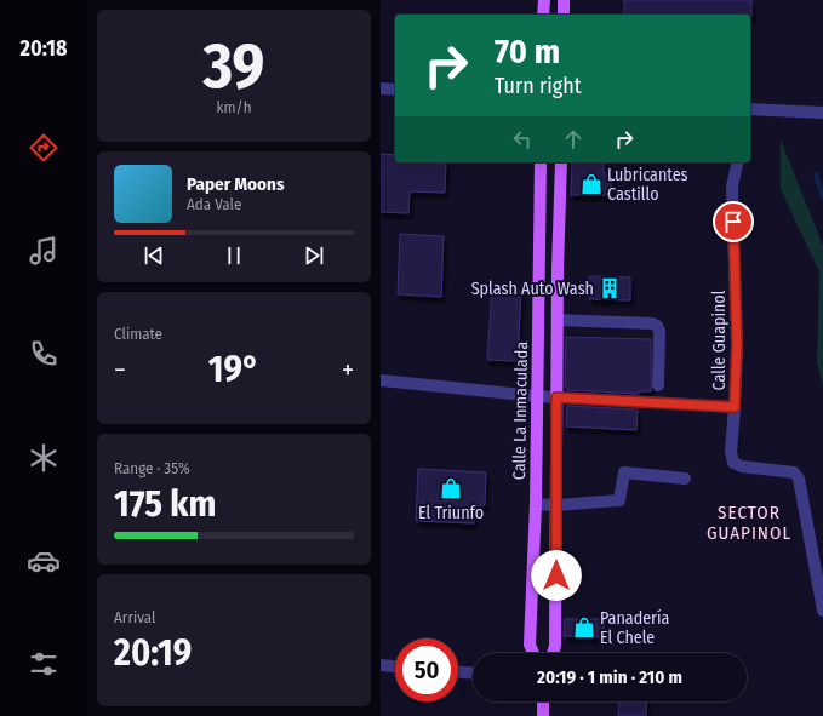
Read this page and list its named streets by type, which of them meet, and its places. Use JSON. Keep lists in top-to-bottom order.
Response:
{
  "streets": {
    "main road": ["Calle La Inmaculada"],
    "street": ["Calle Guapinol"]
  },
  "districts": ["SECTOR GUAPINOL"],
  "places": {
    "shop": ["Lubricantes Castillo", "El Triunfo", "Panadería El Chele"],
    "building": ["Splash Auto Wash"]
  },
  "page": {
    "tabs": "20:18",
    "tile": [
      ["39", "km/h"],
      "Climate",
      ["Range · 35%", "175 km"],
      ["Arrival", "20:19"]
    ],
    "turn": ["70 m", "Turn right"],
    "song": ["Paper Moons", "Ada Vale"],
    "heat": ["−", "19°", "+"],
    "limit": "50",
    "trip": "20:19 · 1 min · 210 m"
  }
}
